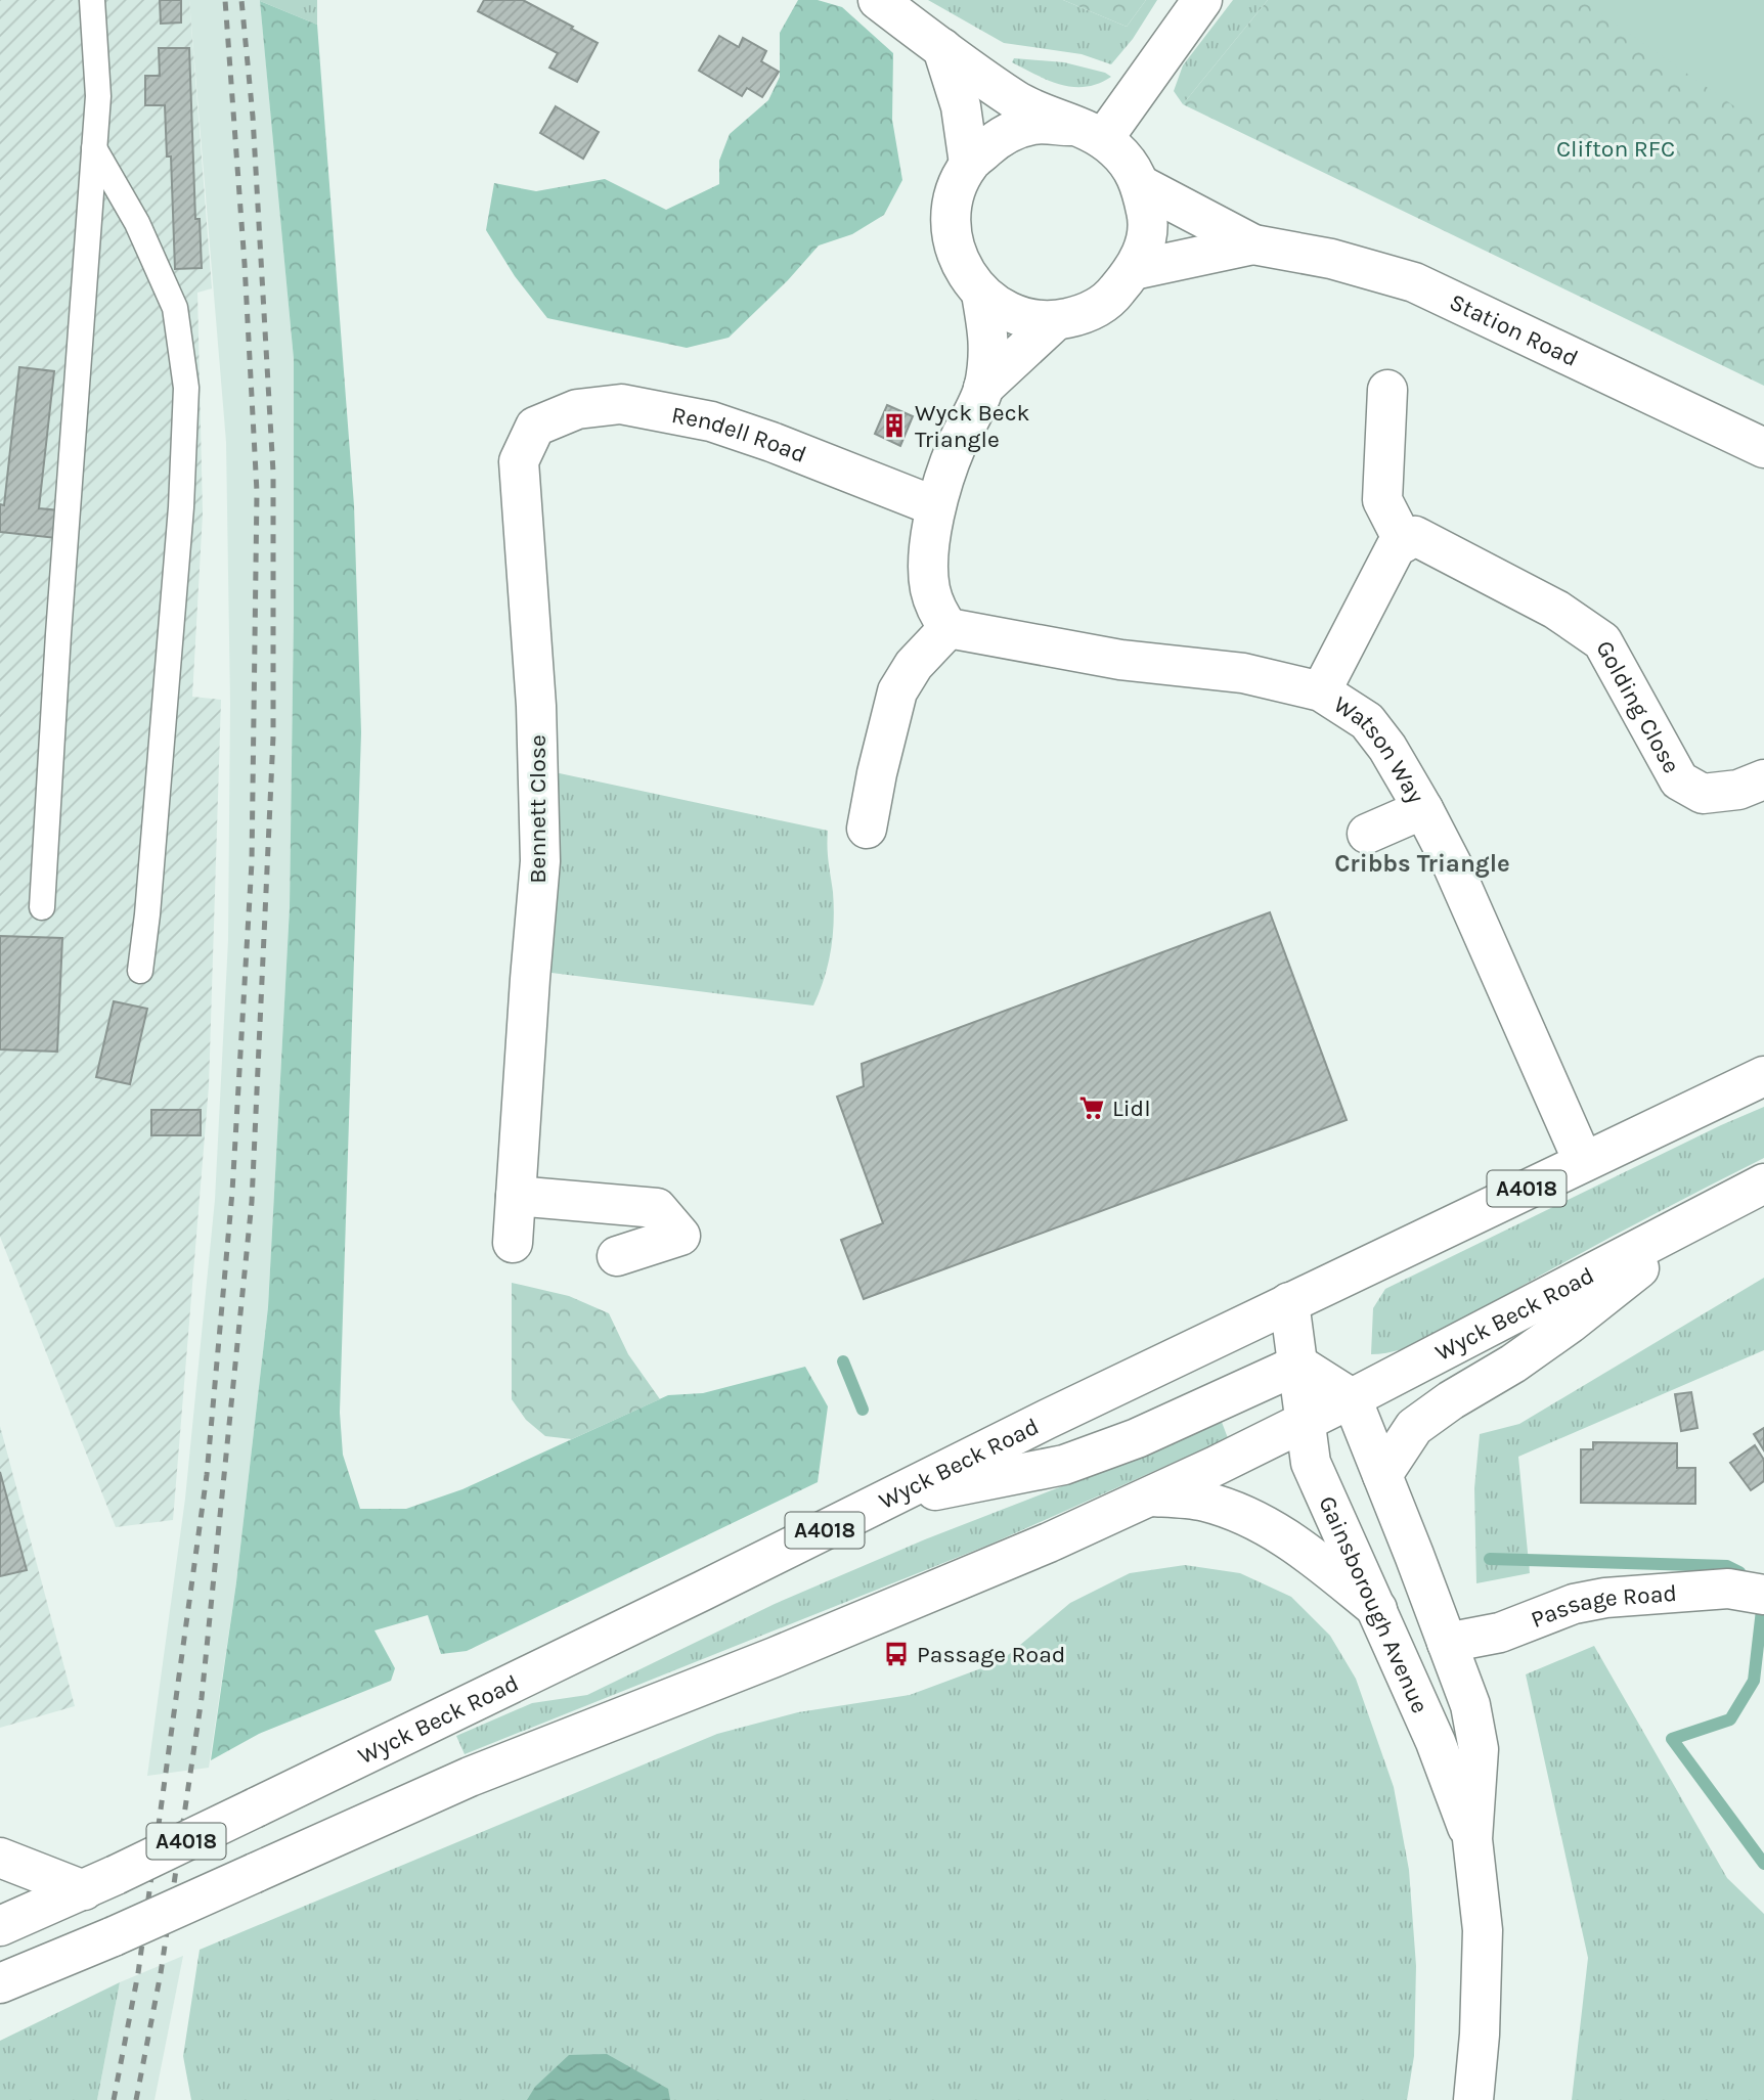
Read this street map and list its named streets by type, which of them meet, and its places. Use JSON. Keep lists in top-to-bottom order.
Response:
{
  "streets": {
    "main road": [
      "Station Road",
      "Rendell Road",
      "Golding Close",
      "Watson Way",
      "Bennett Close",
      "A4018",
      "Wyck Beck Road",
      "Gainsborough Avenue",
      "Passage Road"
    ]
  },
  "crossings": [
    ["Rendell Road", "Bennett Close"],
    ["Watson Way", "Wyck Beck Road"],
    ["Wyck Beck Road", "Gainsborough Avenue"],
    ["Gainsborough Avenue", "Passage Road"]
  ],
  "districts": ["Cribbs Triangle"],
  "parks": ["Clifton RFC"],
  "places": {
    "building": ["Wyck Beck Triangle"],
    "supermarket": ["Lidl"],
    "bus stop": ["Passage Road"]
  }
}
